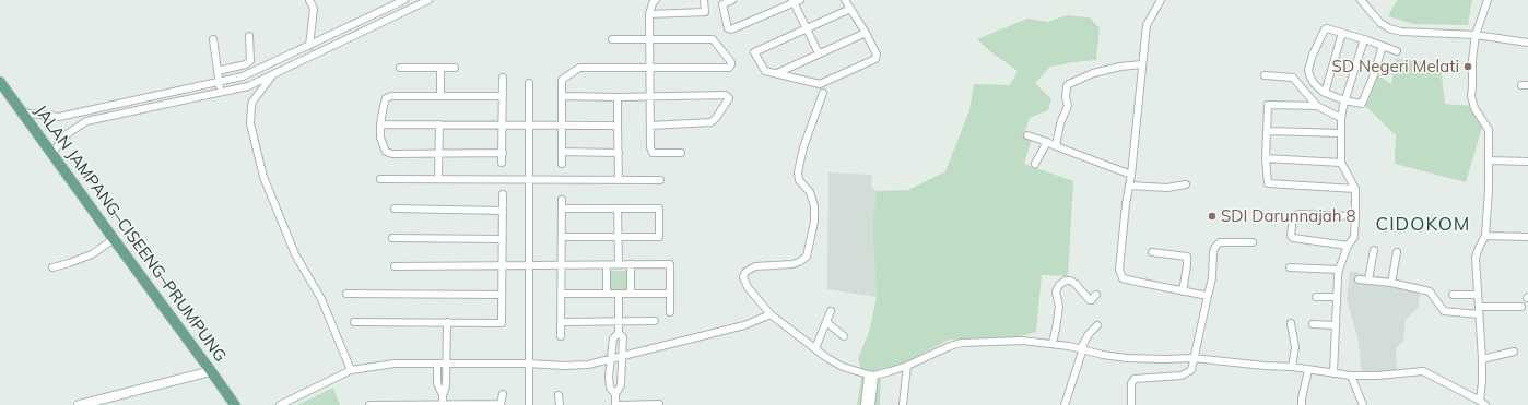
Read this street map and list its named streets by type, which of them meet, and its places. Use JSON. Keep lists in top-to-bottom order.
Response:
{
  "streets": {
    "main road": ["JALAN JAMPANG–CISEENG–PRUMPUNG"]
  },
  "districts": ["CIDOKOM"],
  "places": ["SD Negeri Melati", "SDI Darunnajah 8"]
}
